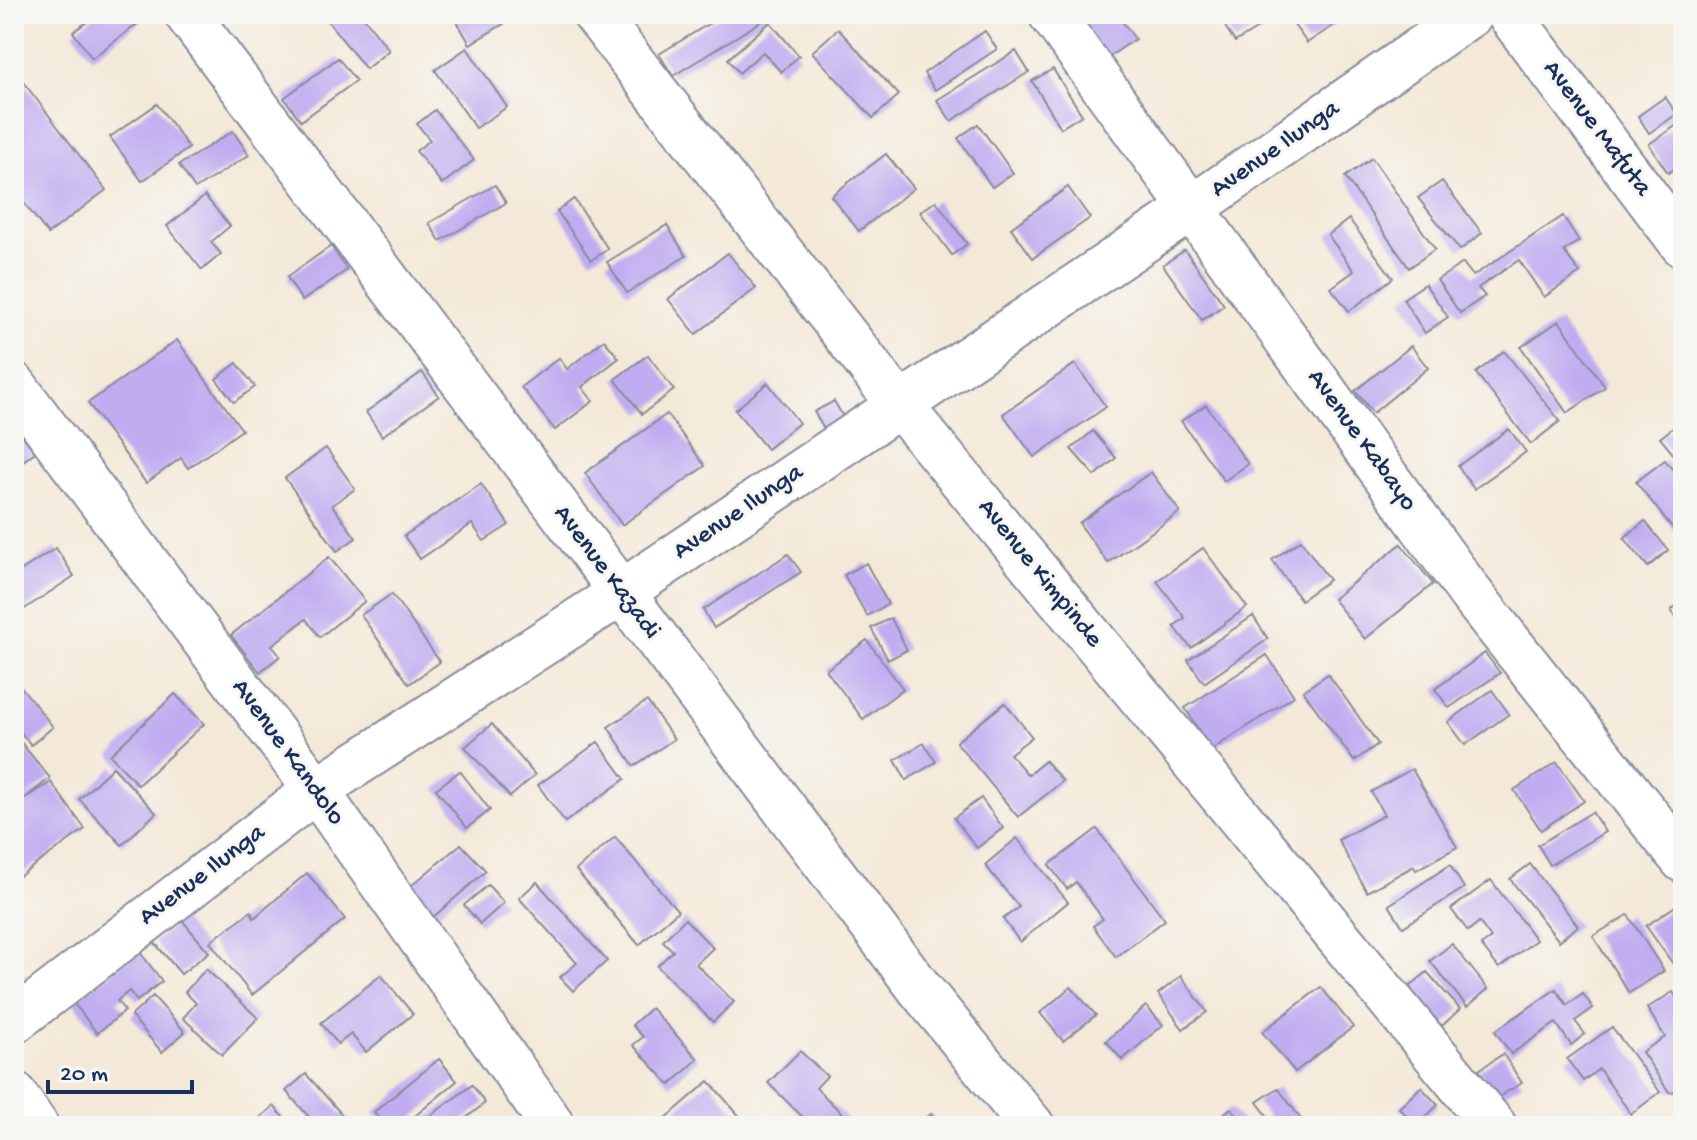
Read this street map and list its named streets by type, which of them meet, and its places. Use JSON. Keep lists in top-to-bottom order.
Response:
{
  "streets": {
    "street": [
      "Avenue Mafuta",
      "Avenue Ilunga",
      "Avenue Kabayo",
      "Avenue Kazadi",
      "Avenue Kimpinde",
      "Avenue Kandolo"
    ]
  },
  "crossings": [
    ["Avenue Ilunga", "Avenue Kabayo"],
    ["Avenue Ilunga", "Avenue Kazadi"],
    ["Avenue Ilunga", "Avenue Kimpinde"],
    ["Avenue Ilunga", "Avenue Kandolo"]
  ],
  "scale_bar": "20 m"
}
